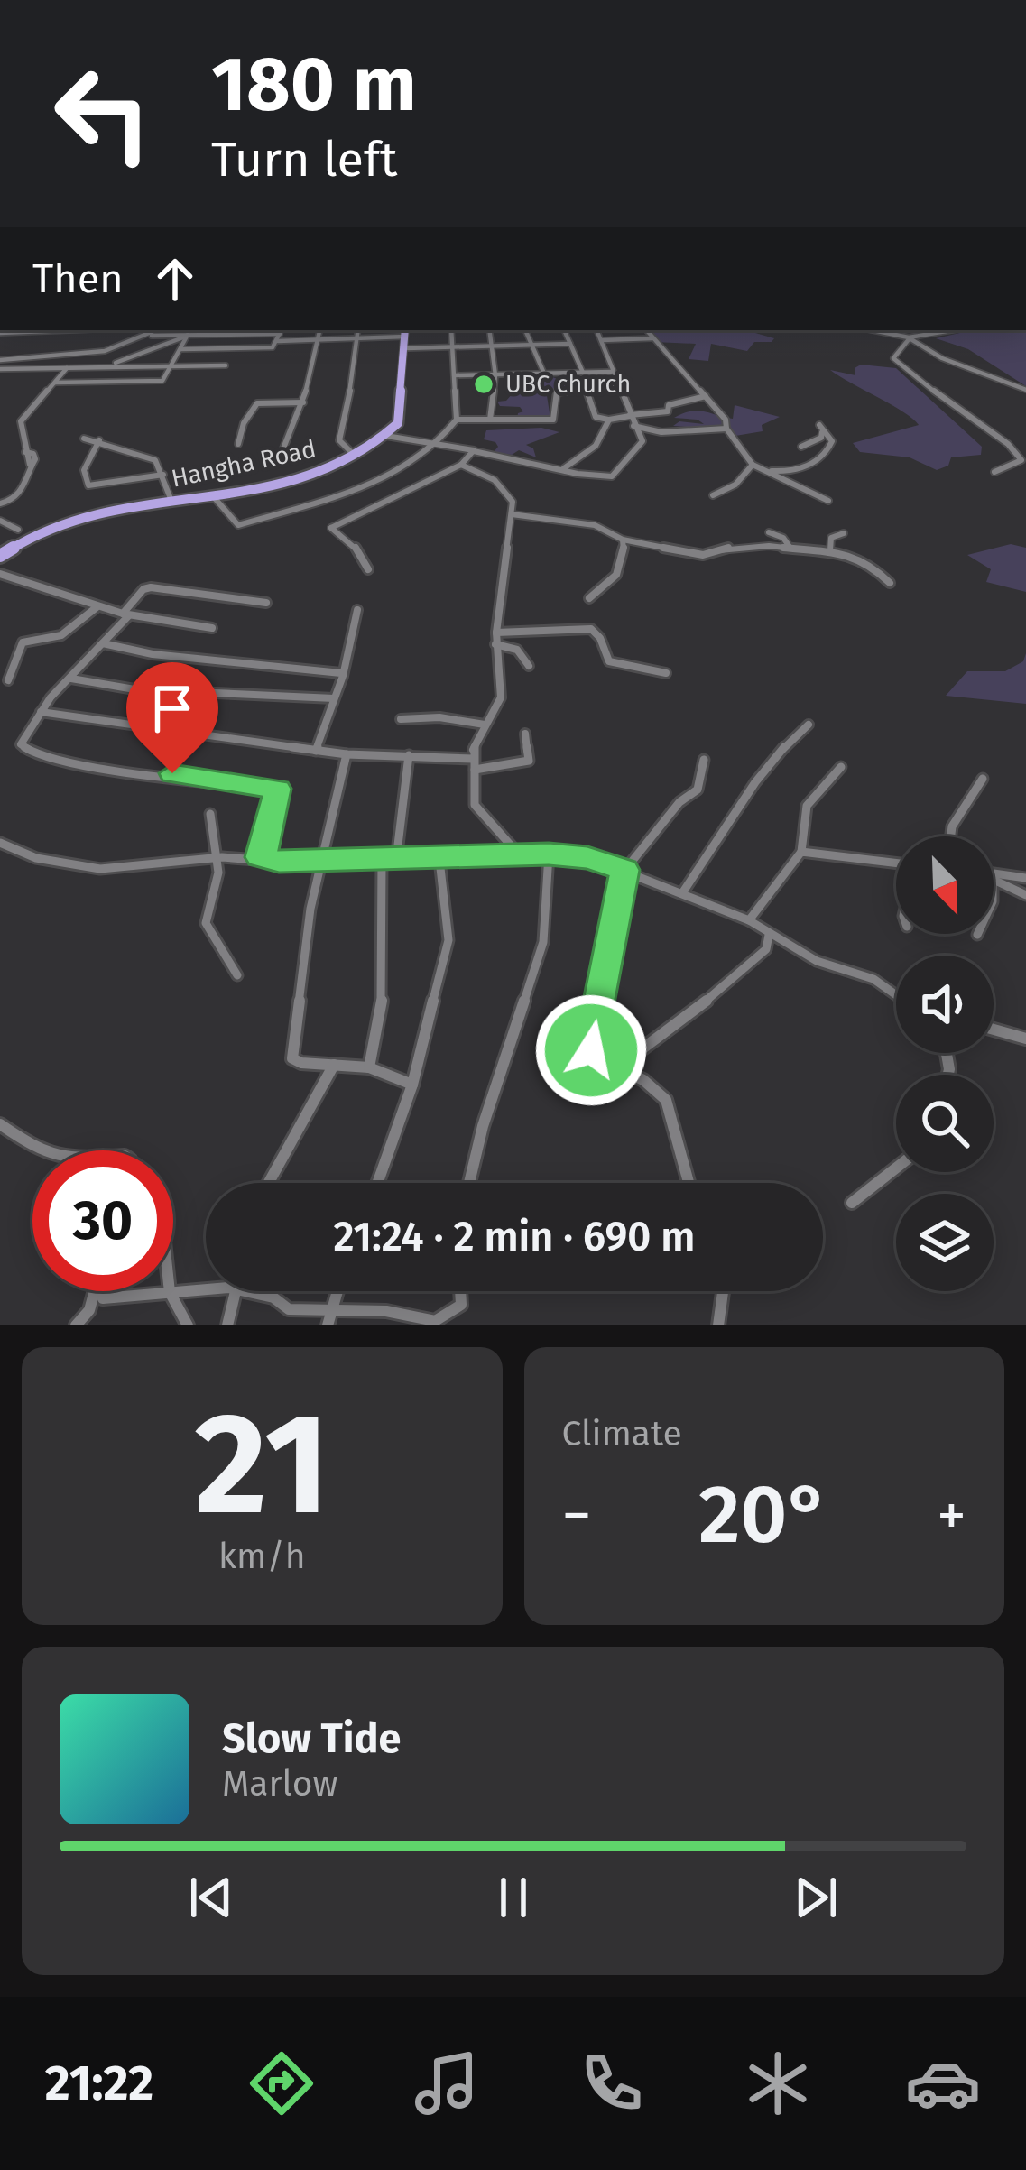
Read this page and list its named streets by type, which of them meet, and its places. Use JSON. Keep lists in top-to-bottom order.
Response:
{
  "streets": {
    "highway": ["Hangha Road"]
  },
  "places": ["UBC church"],
  "north": "bottom right",
  "page": {
    "turn": ["180 m", "Turn left"],
    "then": "Then",
    "limit": "30",
    "trip": "21:24 · 2 min · 690 m",
    "tile": [
      ["21", "km/h"],
      "Climate"
    ],
    "heat": ["−", "20°", "+"],
    "song": ["Slow Tide", "Marlow"],
    "tabs": "21:22"
  }
}
